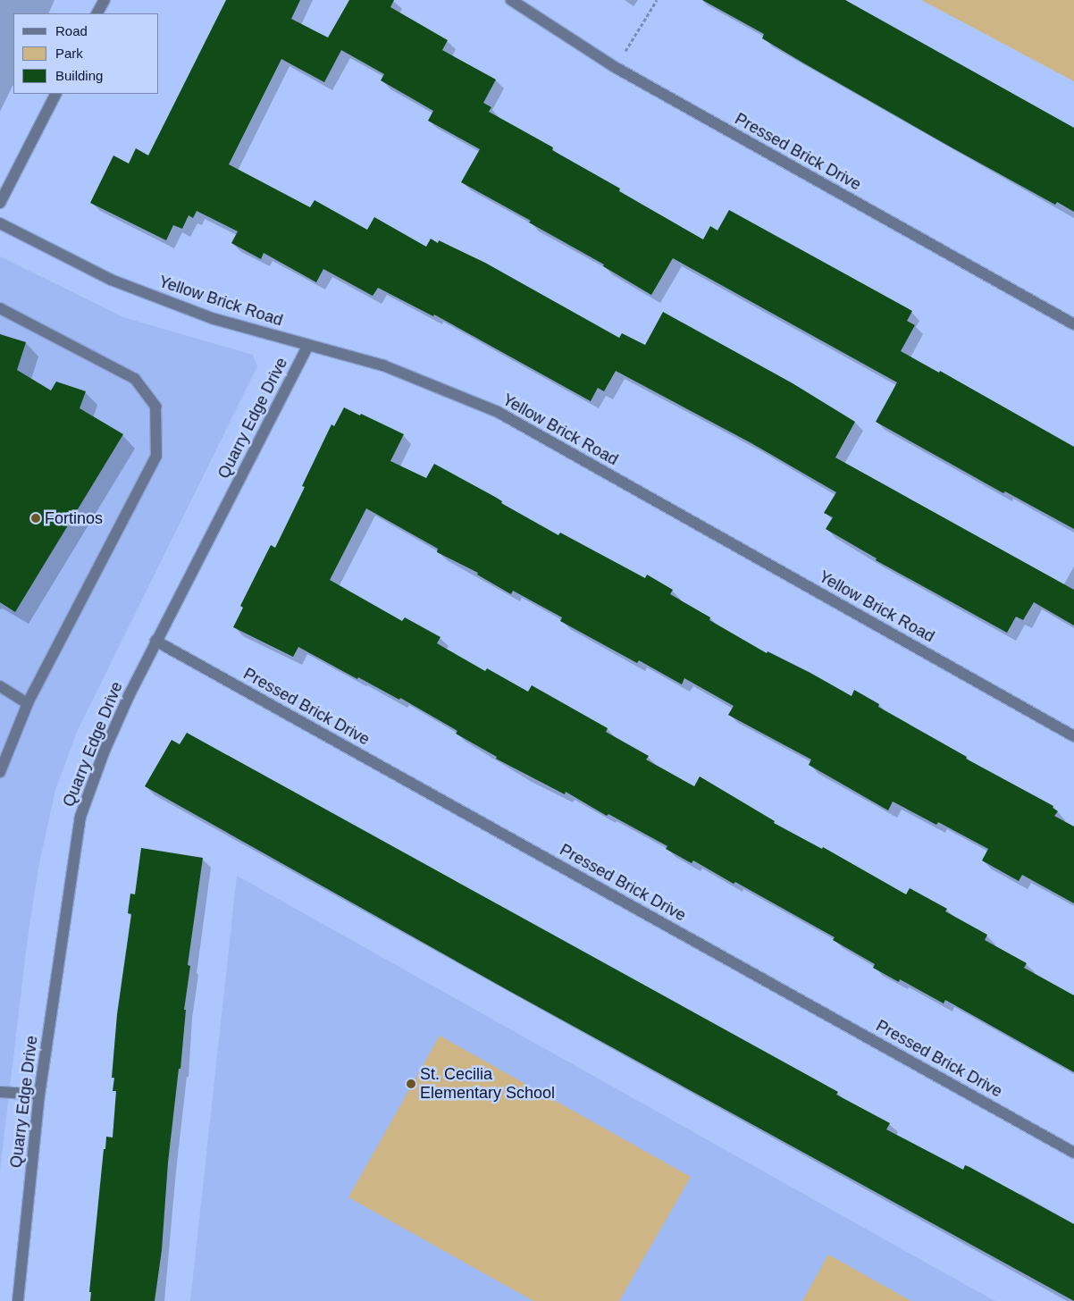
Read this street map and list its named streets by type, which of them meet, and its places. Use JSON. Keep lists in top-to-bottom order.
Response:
{
  "streets": {
    "street": ["Pressed Brick Drive", "Yellow Brick Road", "Quarry Edge Drive"]
  },
  "crossings": [
    ["Pressed Brick Drive", "Quarry Edge Drive"],
    ["Yellow Brick Road", "Quarry Edge Drive"]
  ],
  "places": ["Fortinos", "St. Cecilia Elementary School"],
  "legend": ["Road", "Park", "Building"]
}
